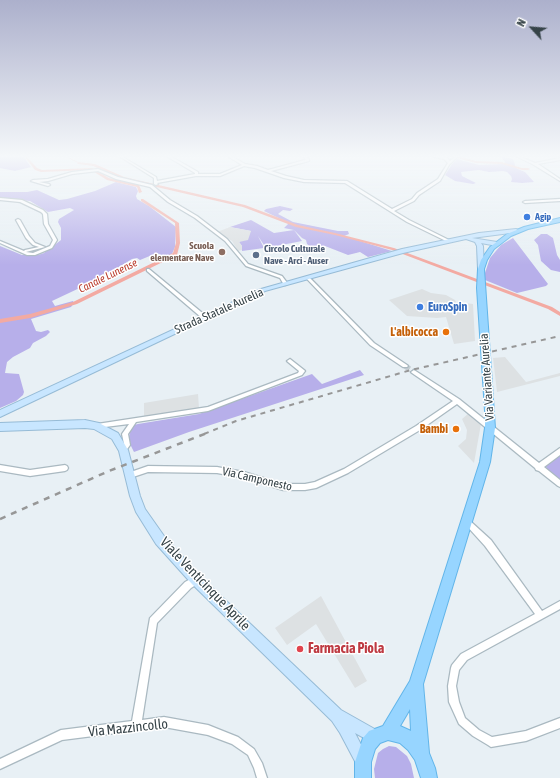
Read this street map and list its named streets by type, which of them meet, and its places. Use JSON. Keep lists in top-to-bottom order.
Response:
{
  "streets": {
    "main road": ["Strada Statale Aurelia", "Via Variante Aurelia", "Viale Venticinque Aprile"],
    "street": ["Via Camponesto", "Via Mazzincollo"]
  },
  "crossings": [
    ["Strada Statale Aurelia", "Via Variante Aurelia"],
    ["Via Variante Aurelia", "Viale Venticinque Aprile"],
    ["Via Camponesto", "Viale Venticinque Aprile"]
  ],
  "water": ["Canale Lunense"],
  "places": [
    "Agip",
    "Scuola elementare Nave",
    "Circolo Culturale Nave - Arci - Auser",
    "EuroSpin",
    "L'albicocca",
    "Bambi",
    "Farmacia Piola"
  ],
  "north": "top left"
}
